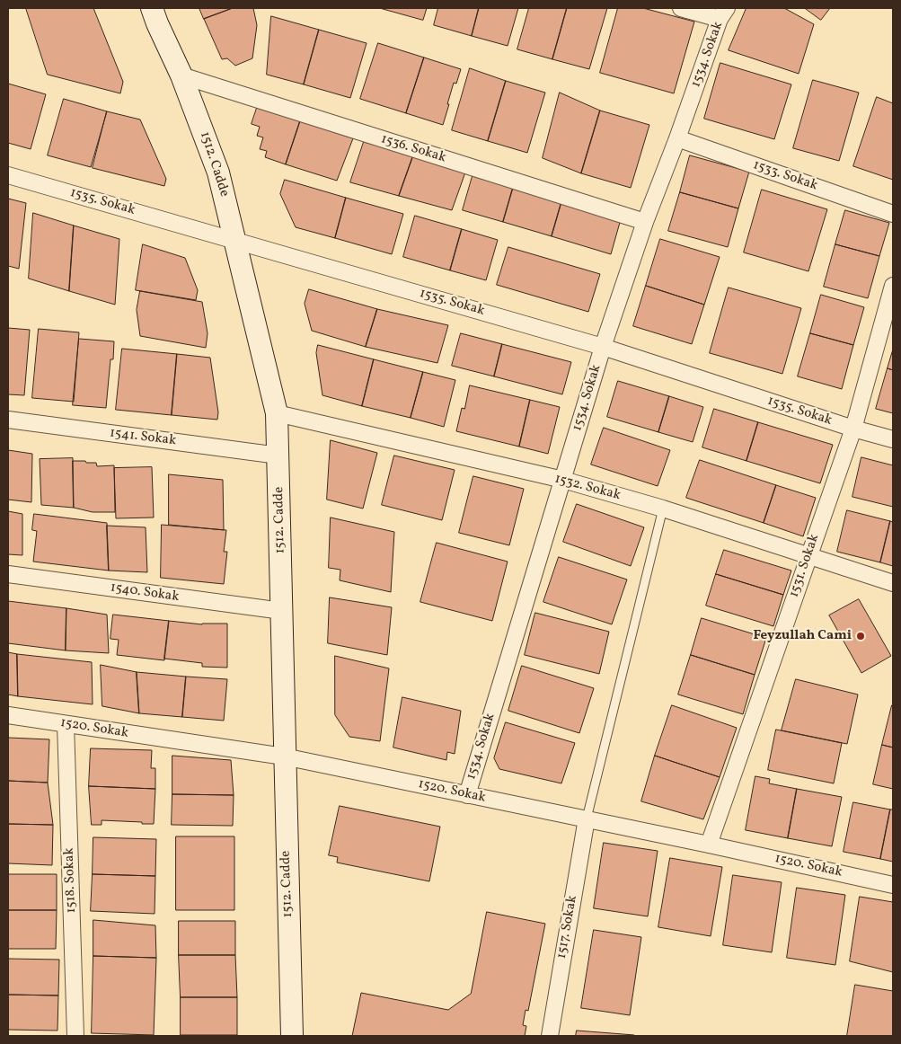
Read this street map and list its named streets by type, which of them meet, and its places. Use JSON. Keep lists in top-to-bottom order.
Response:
{
  "streets": {
    "street": [
      "1534. Sokak",
      "1536. Sokak",
      "1512. Cadde",
      "1533. Sokak",
      "1535. Sokak",
      "1541. Sokak",
      "1532. Sokak",
      "1531. Sokak",
      "1540. Sokak",
      "1520. Sokak",
      "1518. Sokak",
      "1517. Sokak"
    ]
  },
  "crossings": [
    ["1534. Sokak", "1536. Sokak"],
    ["1534. Sokak", "1533. Sokak"],
    ["1534. Sokak", "1535. Sokak"],
    ["1534. Sokak", "1532. Sokak"],
    ["1534. Sokak", "1520. Sokak"],
    ["1536. Sokak", "1512. Cadde"],
    ["1512. Cadde", "1535. Sokak"],
    ["1512. Cadde", "1541. Sokak"],
    ["1512. Cadde", "1532. Sokak"],
    ["1512. Cadde", "1540. Sokak"],
    ["1512. Cadde", "1520. Sokak"],
    ["1535. Sokak", "1531. Sokak"],
    ["1532. Sokak", "1531. Sokak"],
    ["1531. Sokak", "1520. Sokak"],
    ["1520. Sokak", "1518. Sokak"],
    ["1520. Sokak", "1517. Sokak"]
  ],
  "places": ["Feyzullah Cami"]
}
